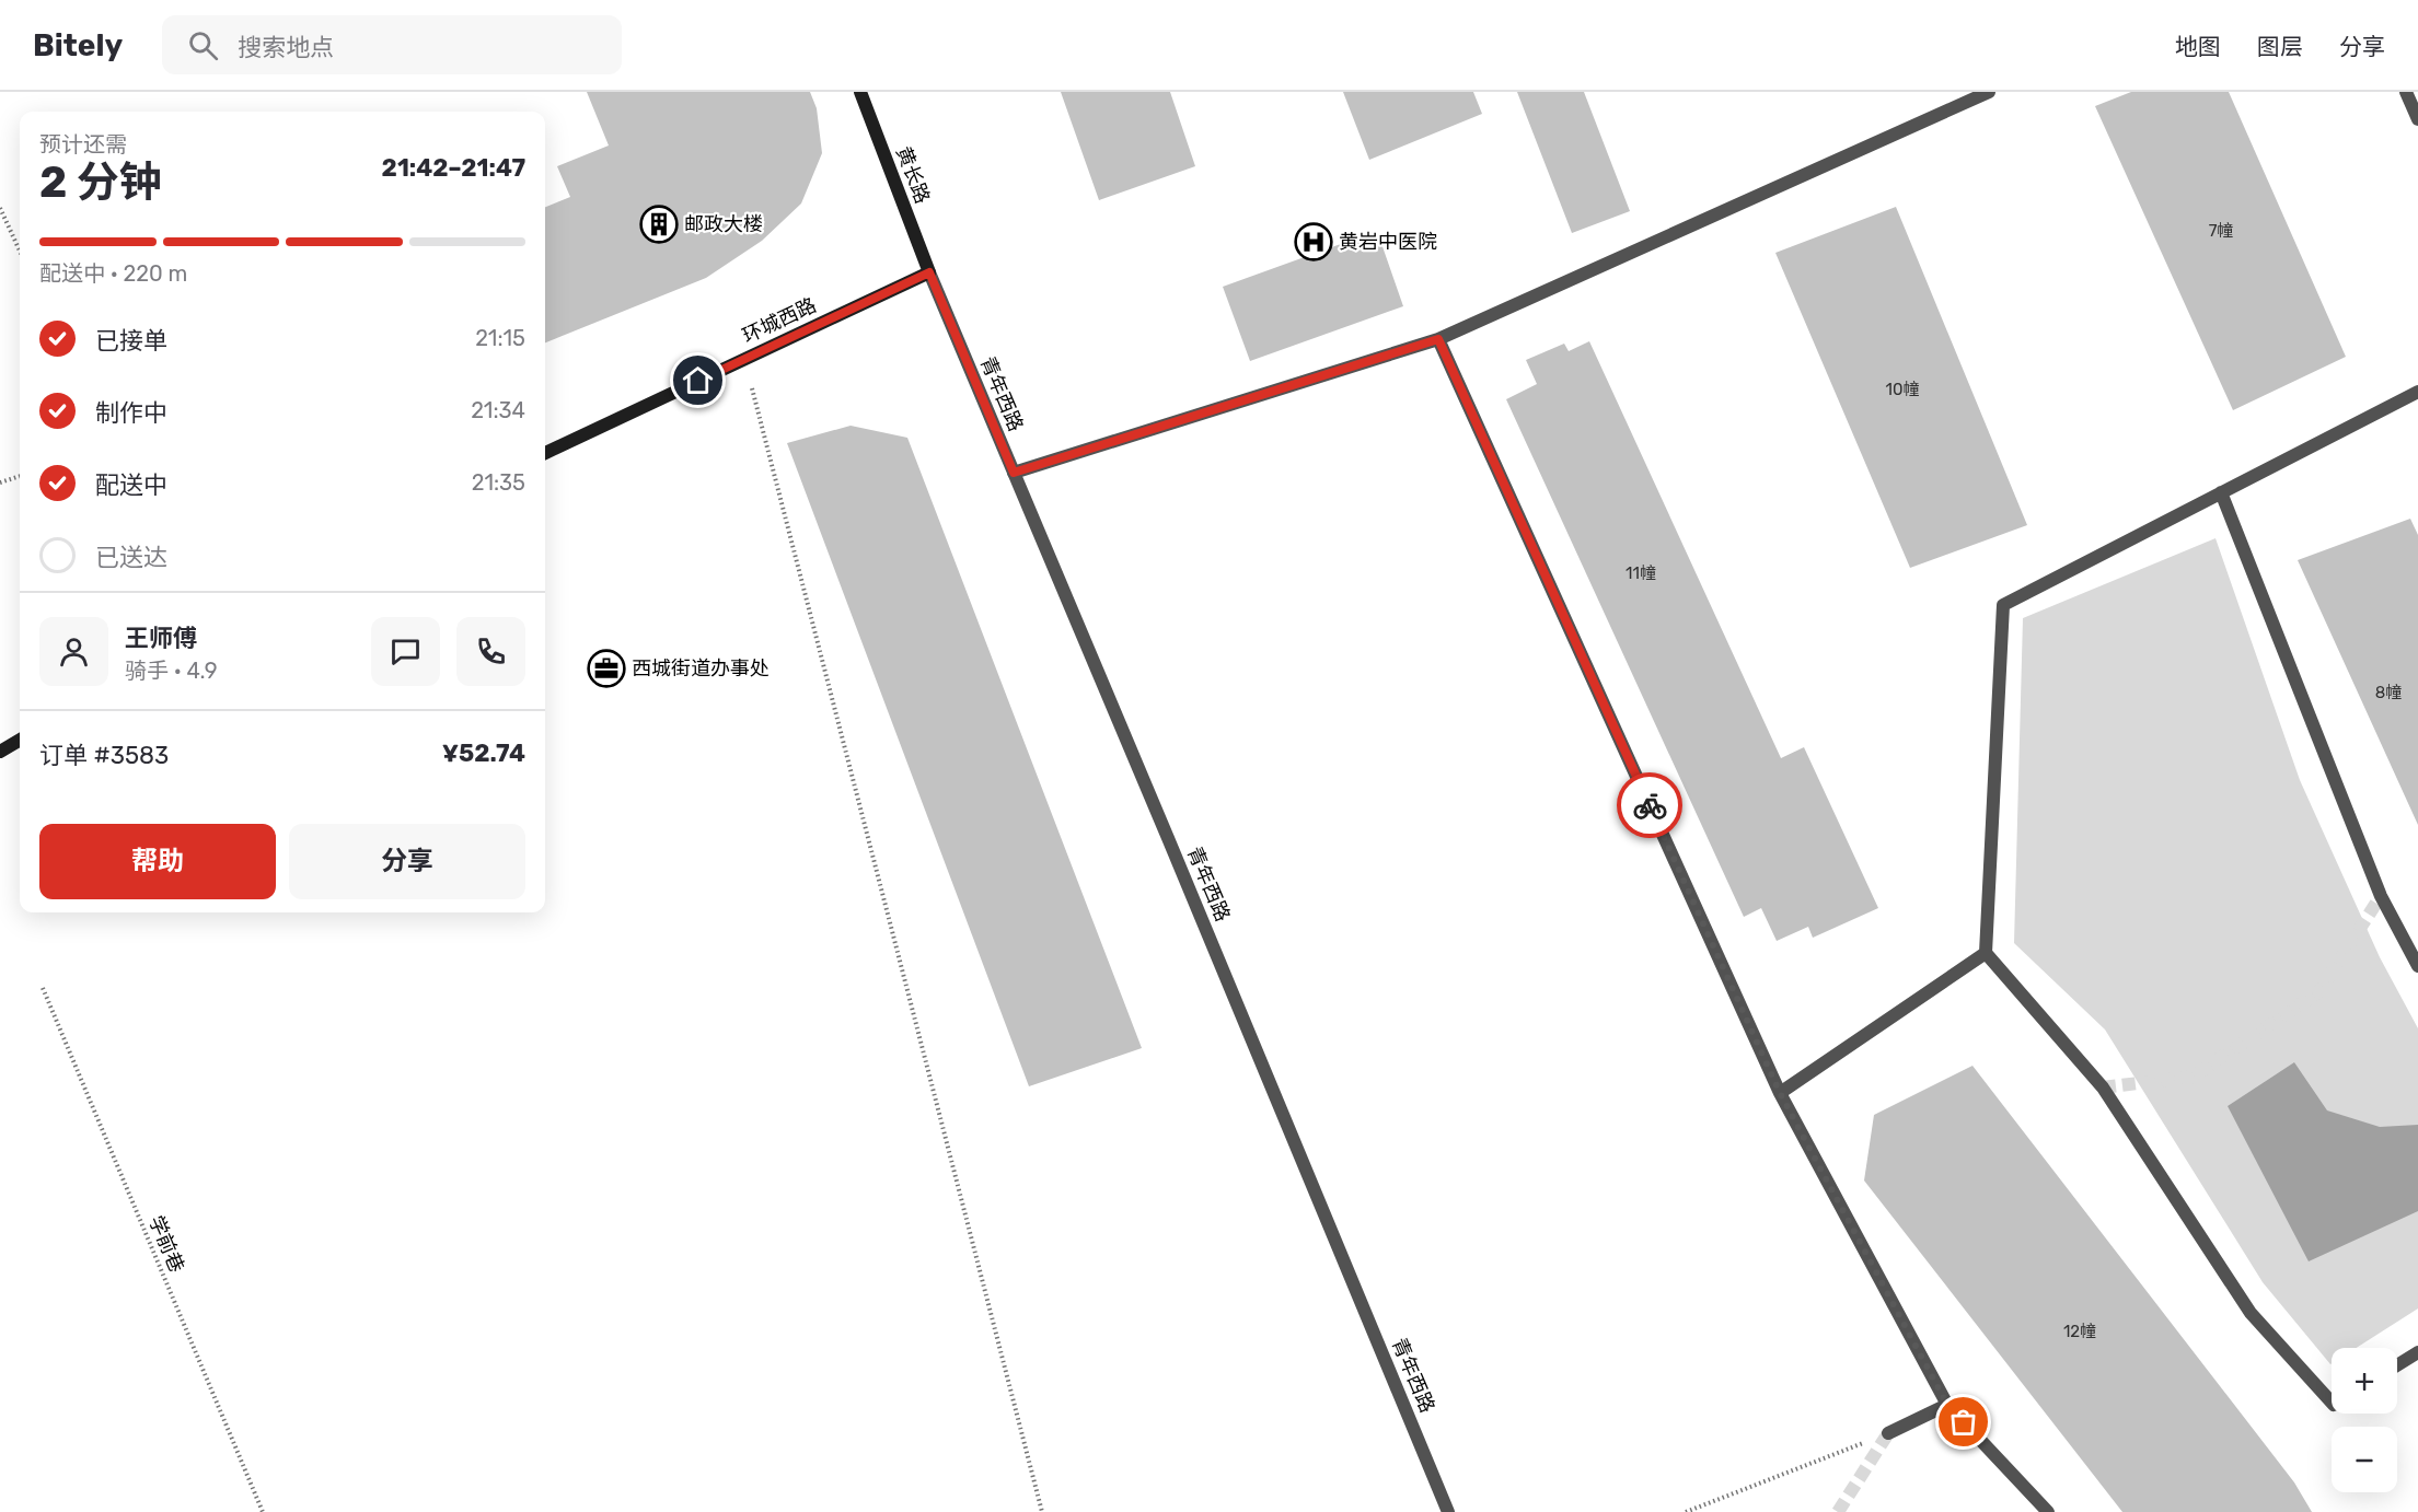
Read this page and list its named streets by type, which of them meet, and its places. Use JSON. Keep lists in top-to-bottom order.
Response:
{
  "streets": {
    "main road": ["黄长路", "环城西路"],
    "street": ["青年西路"],
    "path": ["学前巷"]
  },
  "crossings": [
    ["黄长路", "环城西路"],
    ["黄长路", "青年西路"],
    ["环城西路", "青年西路"]
  ],
  "places": {
    "building": ["邮政大楼"],
    "hospital": ["黄岩中医院"],
    "office": ["西城街道办事处"]
  },
  "house_numbers": [
    "7幢",
    "10幢",
    "11幢",
    "8幢",
    "12幢"
  ],
  "page": {
    "header": "Bitely",
    "search": "搜索地点",
    "nav": ["地图", "图层", "分享"],
    "heading": ["2 分钟", "预计还需", "21:42–21:47"],
    "panel": [
      "王师傅",
      "骑手 · 4.9",
      "订单 #3583",
      "¥52.74"
    ],
    "bar": "配送中 · 220 m",
    "list": [
      ["已接单", "21:15"],
      ["制作中", "21:34"],
      ["配送中", "21:35"],
      "已送达"
    ],
    "buttons": ["帮助", "分享"],
    "map_buttons": ["+", "−"]
  }
}
